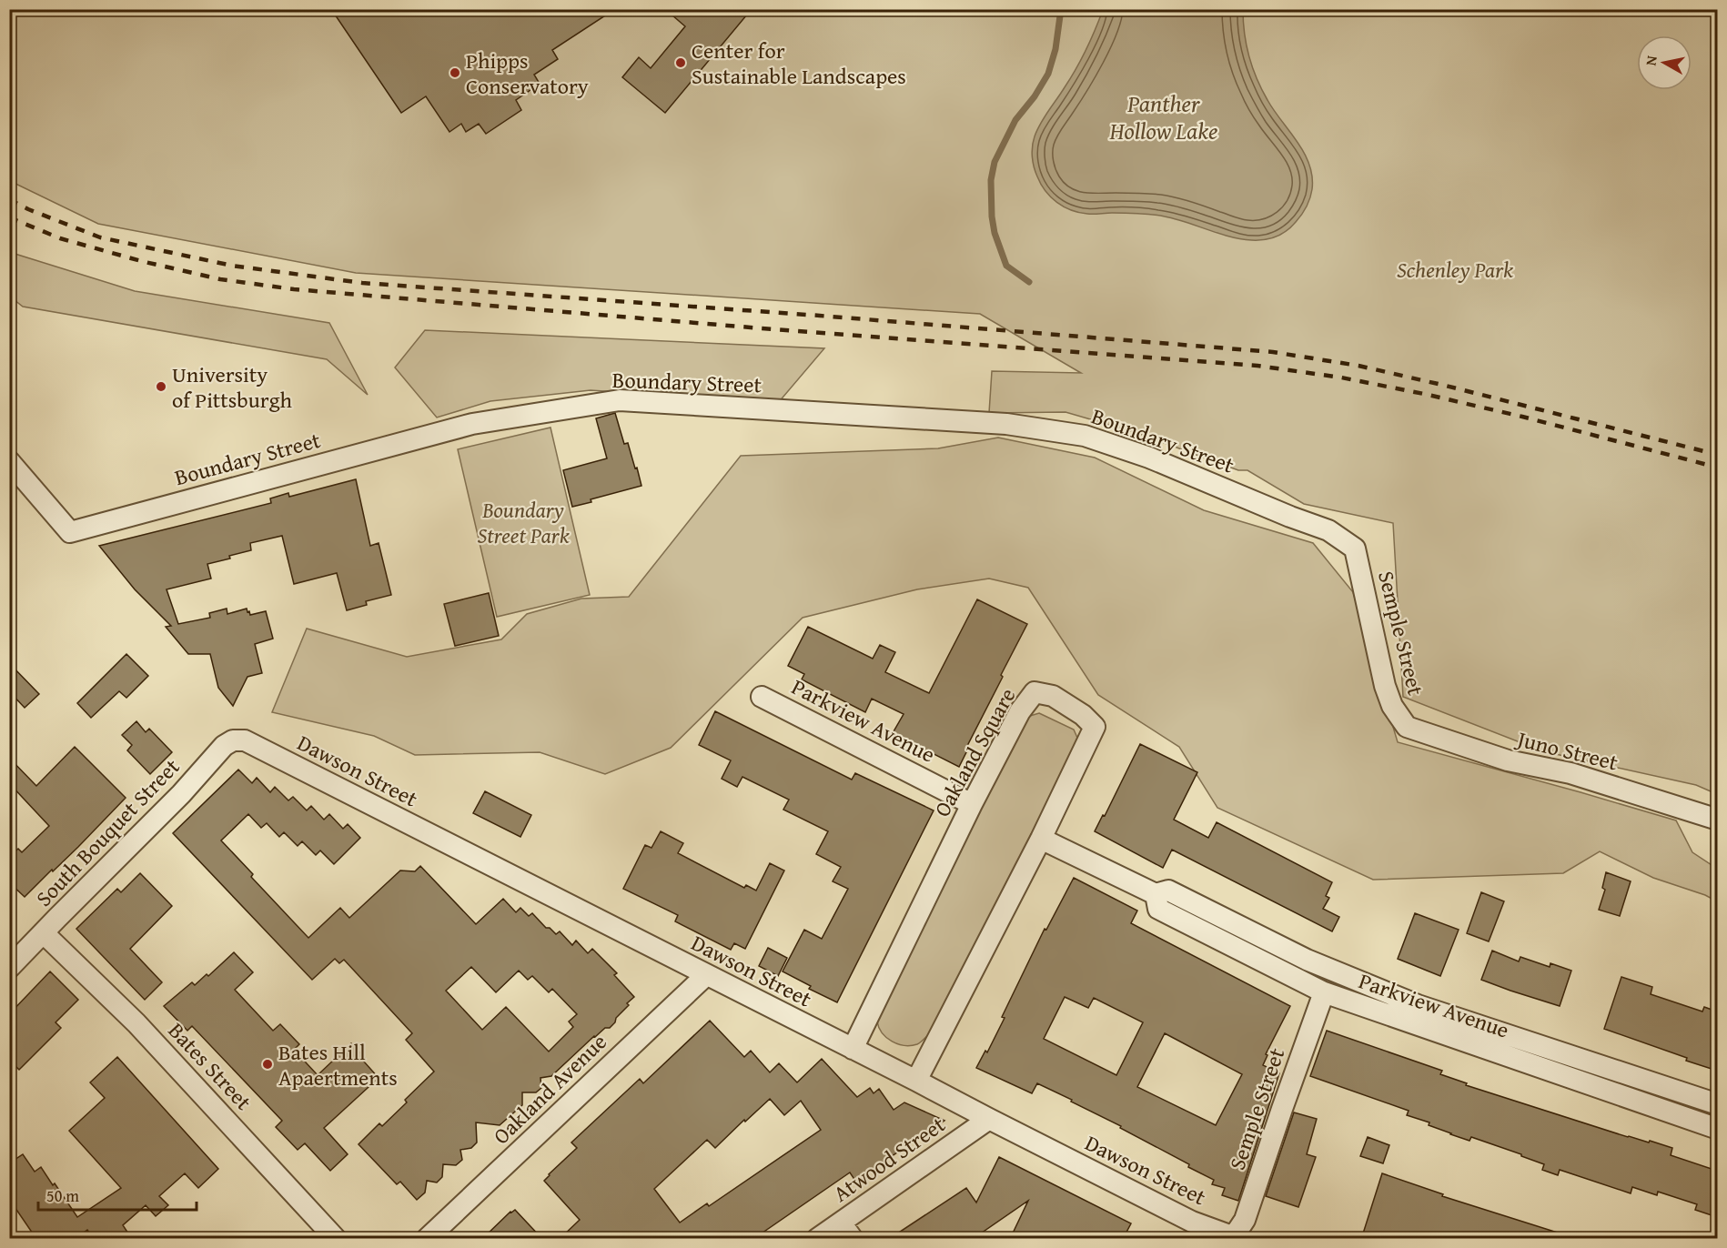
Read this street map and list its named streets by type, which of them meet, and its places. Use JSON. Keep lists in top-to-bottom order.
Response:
{
  "streets": {
    "street": [
      "Boundary Street",
      "Semple Street",
      "Parkview Avenue",
      "Juno Street",
      "Oakland Square",
      "Dawson Street",
      "South Bouquet Street",
      "Bates Street",
      "Oakland Avenue",
      "Atwood Street"
    ]
  },
  "crossings": [
    ["Boundary Street", "Semple Street"],
    ["Semple Street", "Parkview Avenue"],
    ["Semple Street", "Juno Street"],
    ["Semple Street", "Dawson Street"],
    ["Parkview Avenue", "Oakland Square"],
    ["Oakland Square", "Dawson Street"],
    ["Dawson Street", "South Bouquet Street"],
    ["Dawson Street", "Oakland Avenue"],
    ["Dawson Street", "Atwood Street"],
    ["South Bouquet Street", "Bates Street"]
  ],
  "water": ["Panther Hollow Lake"],
  "parks": ["Schenley Park", "Boundary Street Park"],
  "places": [
    "Center for Sustainable Landscapes",
    "Phipps Conservatory",
    "University of Pittsburgh",
    "Bates Hill Apaertments"
  ],
  "scale_bar": "50 m",
  "north": "left"
}
